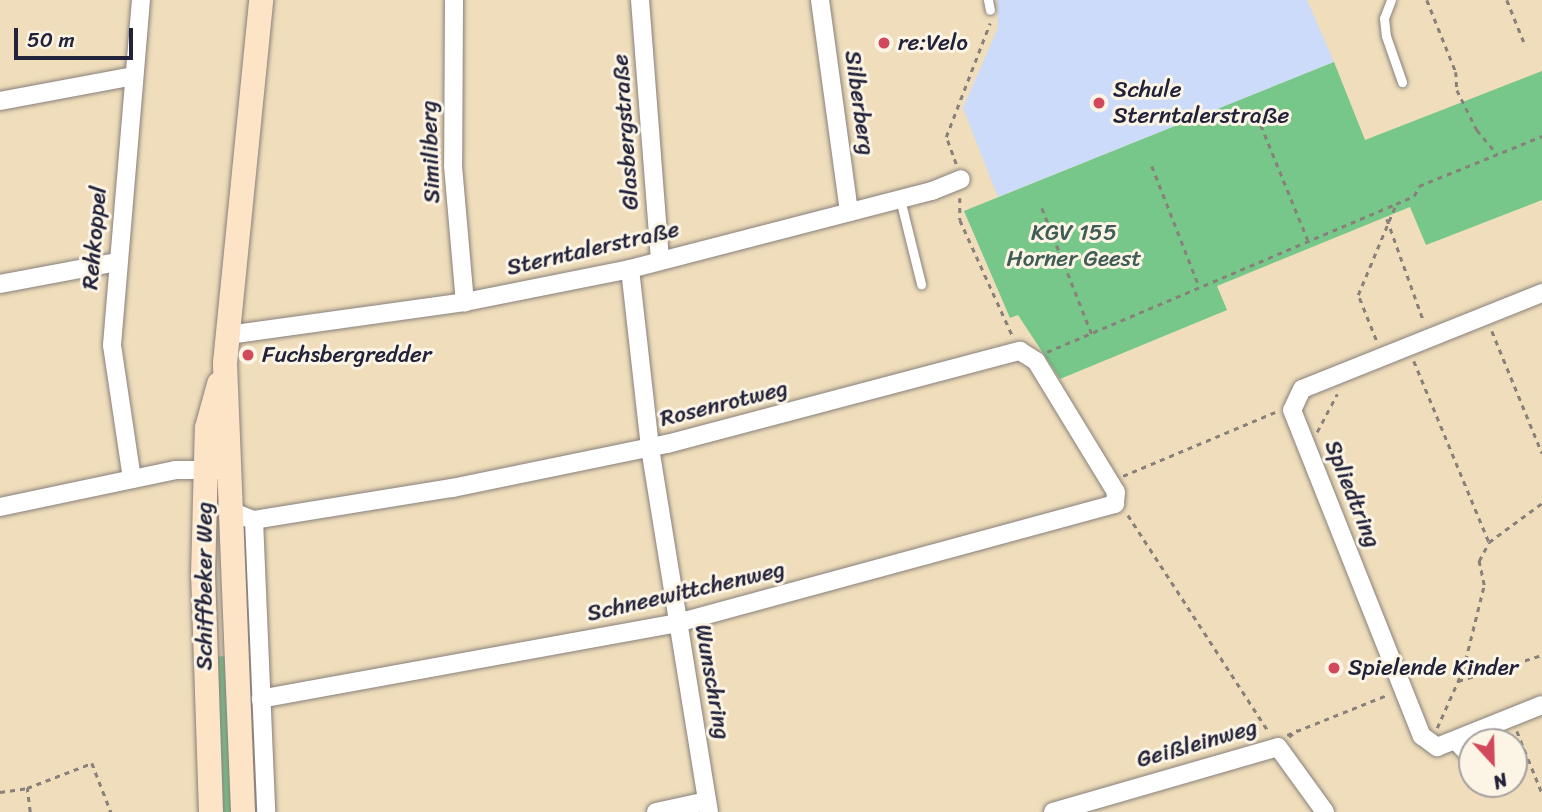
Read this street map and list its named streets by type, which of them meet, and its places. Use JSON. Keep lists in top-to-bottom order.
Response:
{
  "streets": {
    "main road": ["Schiffbeker Weg"],
    "street": [
      "Silberberg",
      "Glasbergstraße",
      "Similiberg",
      "Rehkoppel",
      "Sterntalerstraße",
      "Rosenrotweg",
      "Spliedtring",
      "Schneewittchenweg",
      "Wunschring",
      "Geißleinweg"
    ]
  },
  "crossings": [
    ["Silberberg", "Sterntalerstraße"],
    ["Glasbergstraße", "Sterntalerstraße"],
    ["Similiberg", "Sterntalerstraße"],
    ["Sterntalerstraße", "Schiffbeker Weg"],
    ["Sterntalerstraße", "Wunschring"],
    ["Rosenrotweg", "Schiffbeker Weg"],
    ["Rosenrotweg", "Wunschring"],
    ["Schneewittchenweg", "Wunschring"]
  ],
  "parks": ["KGV 155 Horner Geest"],
  "places": [
    "re:Velo",
    "Schule Sterntalerstraße",
    "Fuchsbergredder",
    "Spielende Kinder"
  ],
  "scale_bar": "50 m",
  "north": "bottom"
}
